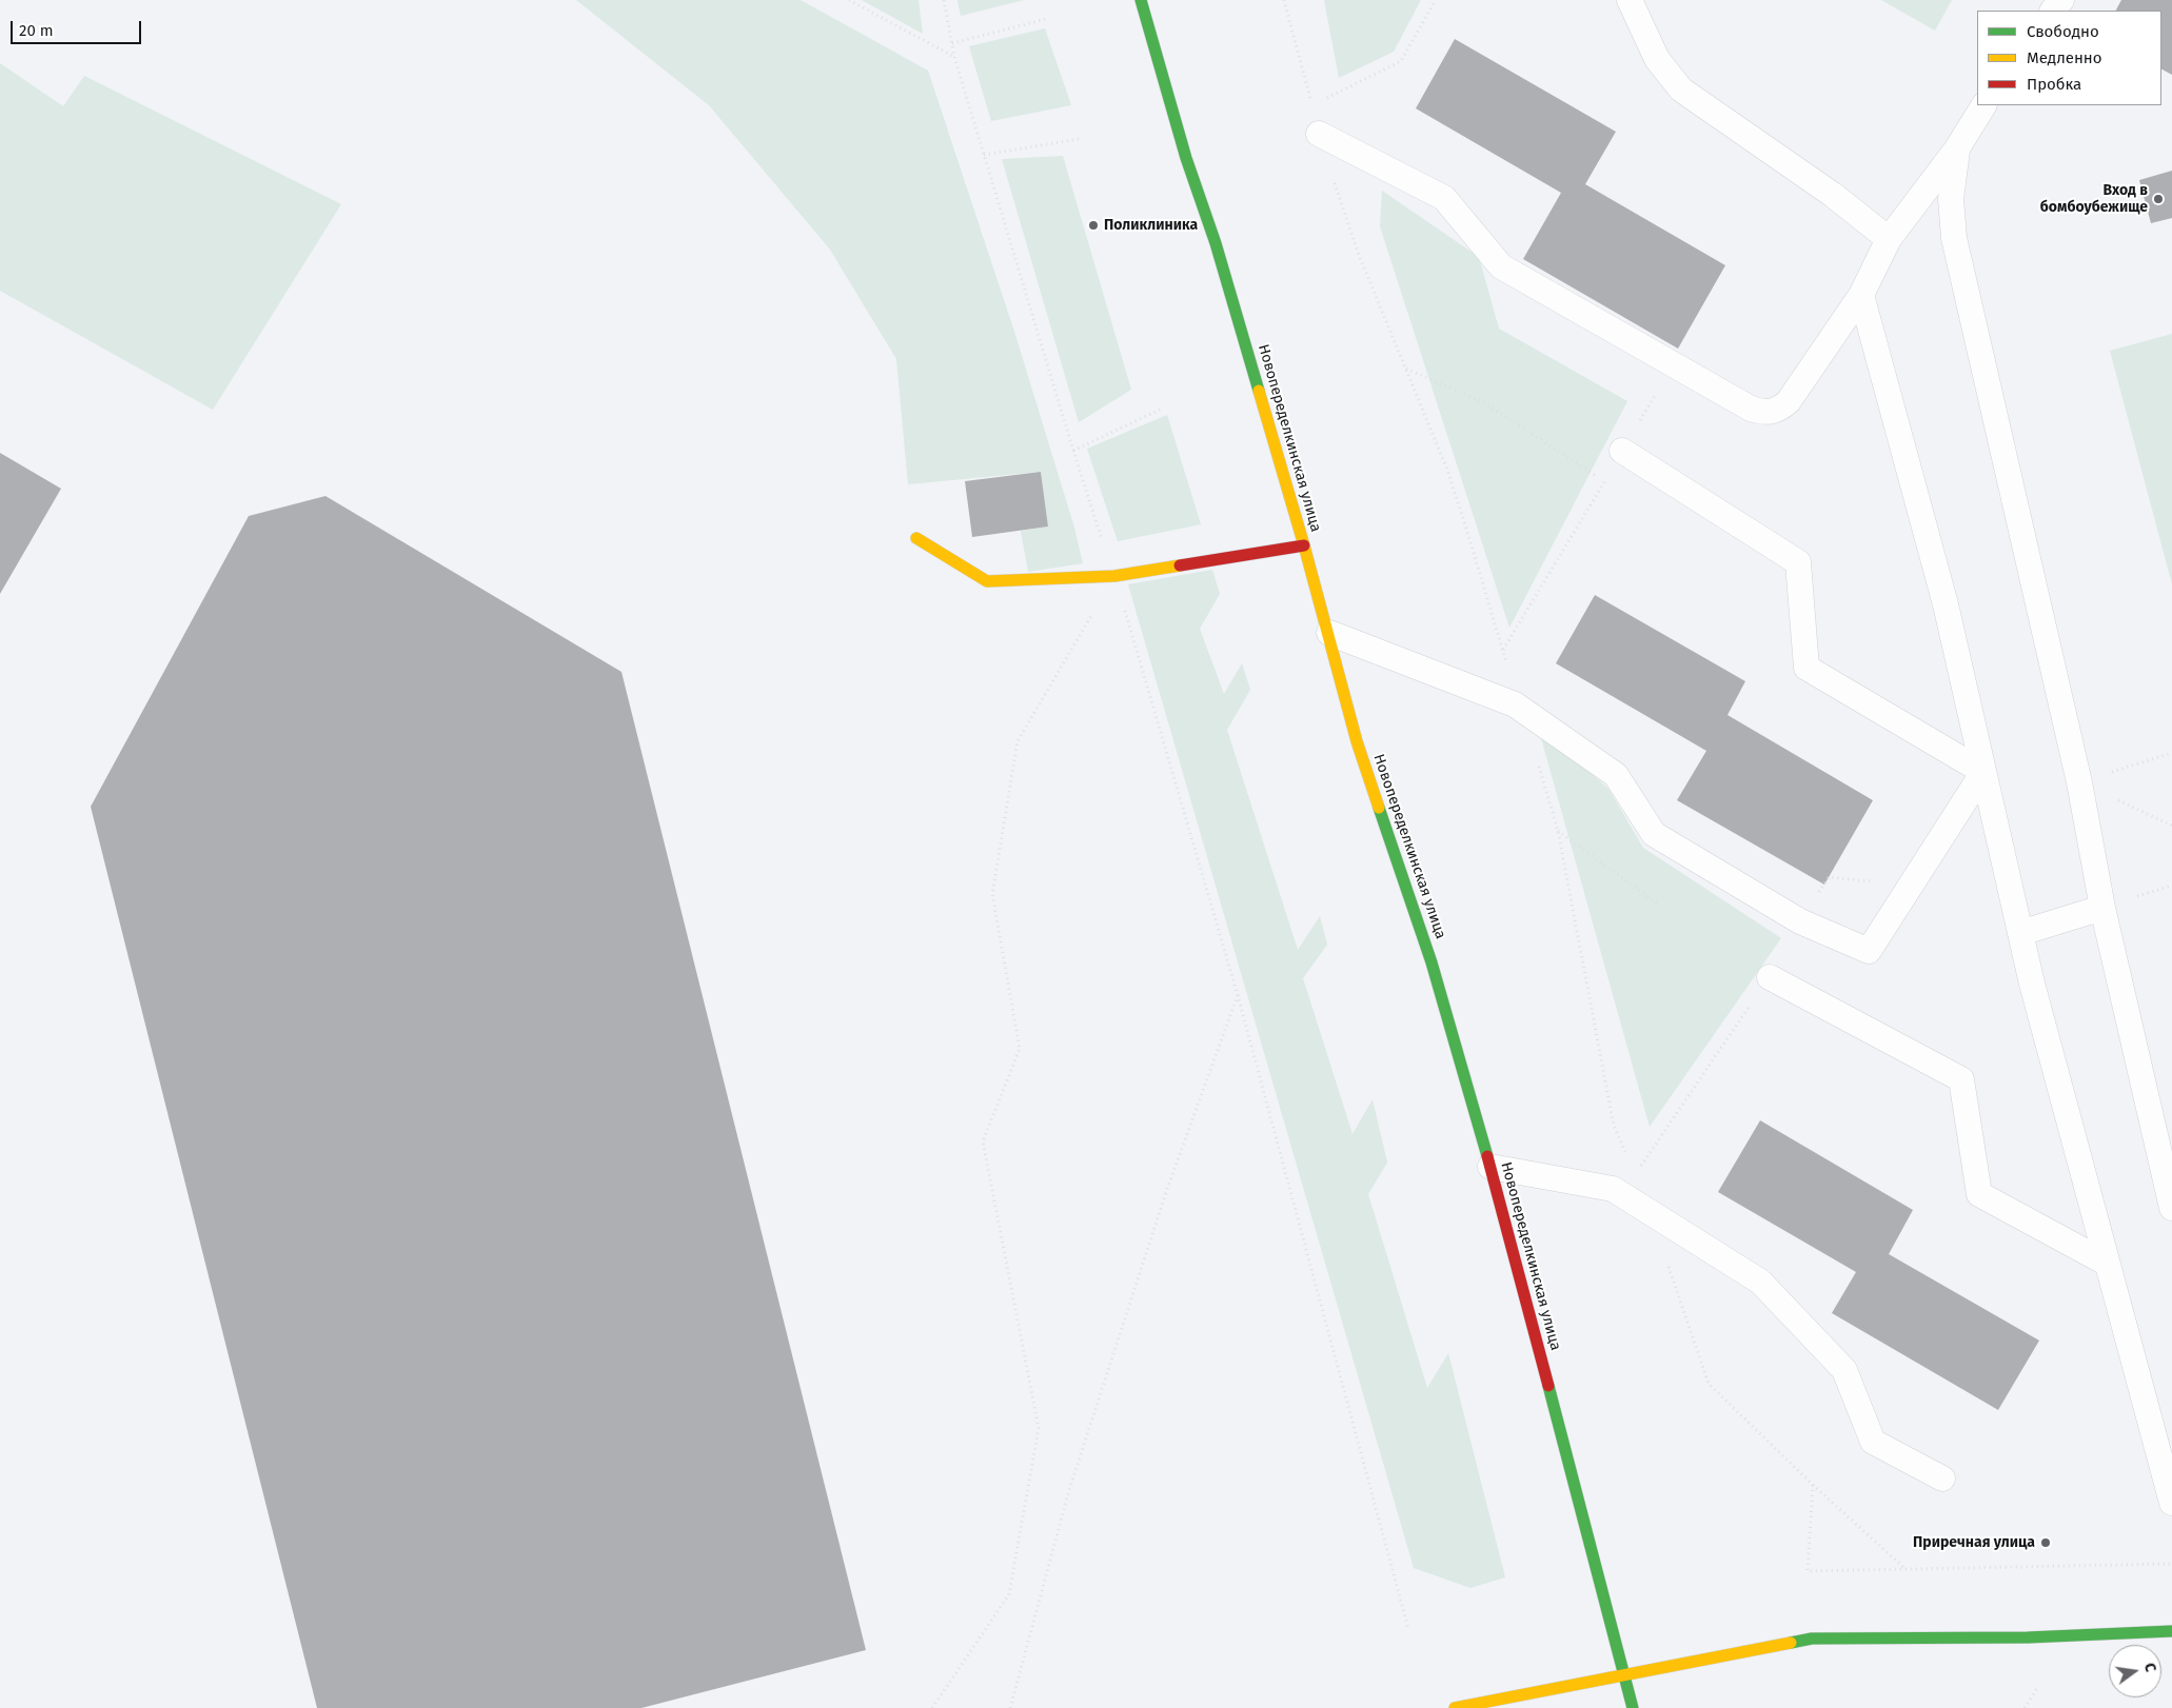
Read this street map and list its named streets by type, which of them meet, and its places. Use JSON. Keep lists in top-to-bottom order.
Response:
{
  "streets": {
    "main road": ["Новопеределкинская улица"]
  },
  "places": ["Вход в бомбоубежище", "Поликлиника", "Приречная улица"],
  "legend": ["Свободно", "Медленно", "Пробка"],
  "scale_bar": "20 m",
  "north": "right"
}
